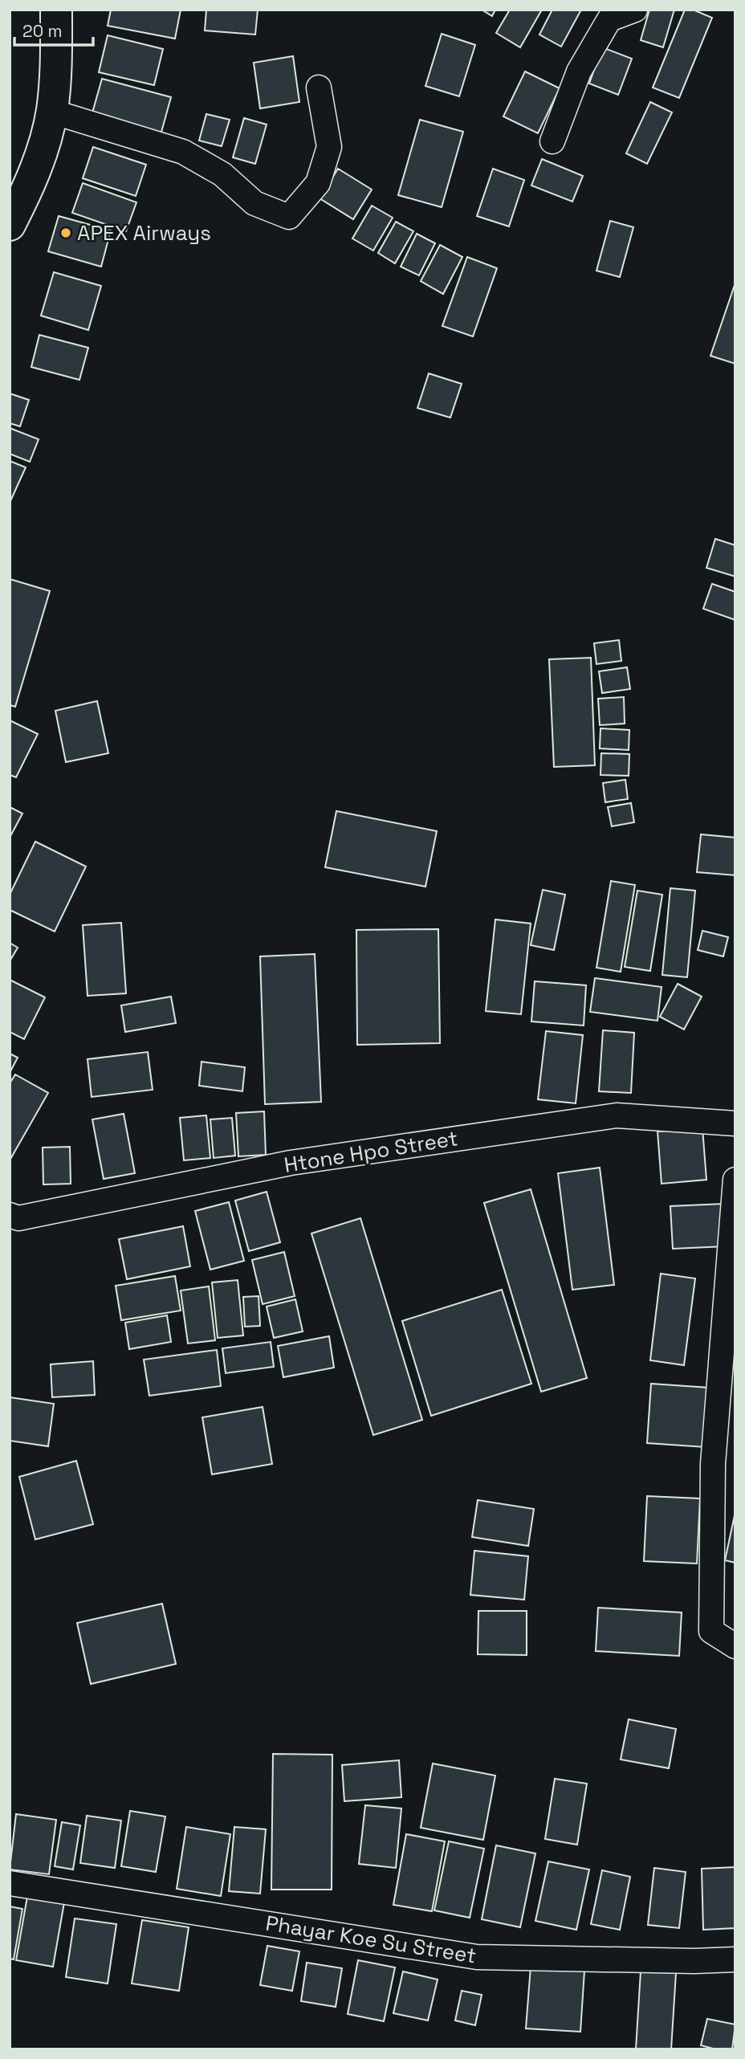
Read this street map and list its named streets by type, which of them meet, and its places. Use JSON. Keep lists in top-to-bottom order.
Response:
{
  "streets": {
    "street": ["Htone Hpo Street", "Phayar Koe Su Street"]
  },
  "places": ["APEX Airways"],
  "scale_bar": "20 m"
}
